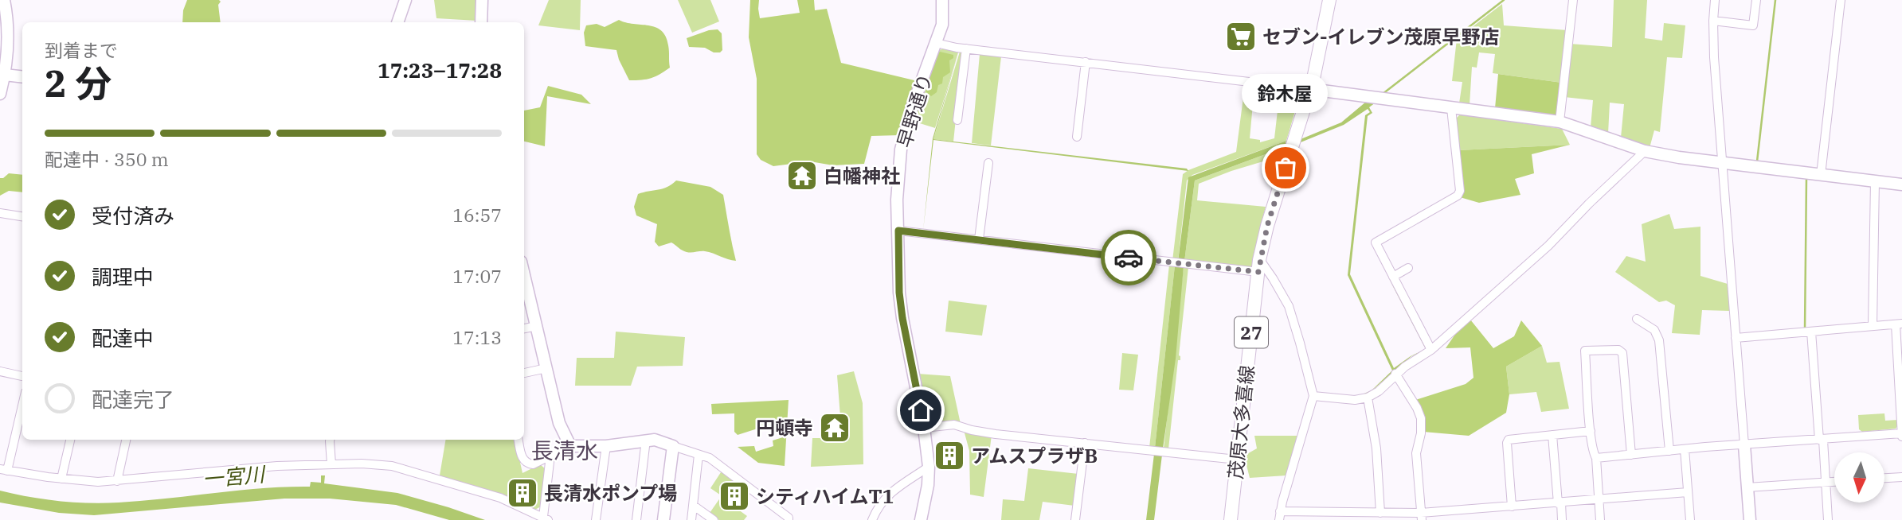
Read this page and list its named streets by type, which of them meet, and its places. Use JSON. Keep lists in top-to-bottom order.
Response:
{
  "streets": {
    "main road": ["27", "茂原大多喜線"],
    "street": ["早野通り"]
  },
  "districts": ["長清水"],
  "water": ["一宮川"],
  "places": {
    "supermarket": ["セブン-イレブン茂原早野店"],
    "other": ["鈴木屋"],
    "temple": ["白幡神社", "円頓寺"],
    "building": ["アムスプラザB", "長清水ポンプ場", "シティハイムT1"]
  },
  "north": "bottom",
  "page": {
    "heading": ["2 分", "到着まで", "17:23–17:28"],
    "bubble": "鈴木屋",
    "bar": "配達中 · 350 m",
    "list": [
      ["受付済み", "16:57"],
      ["調理中", "17:07"],
      ["配達中", "17:13"],
      "配達完了"
    ]
  }
}
